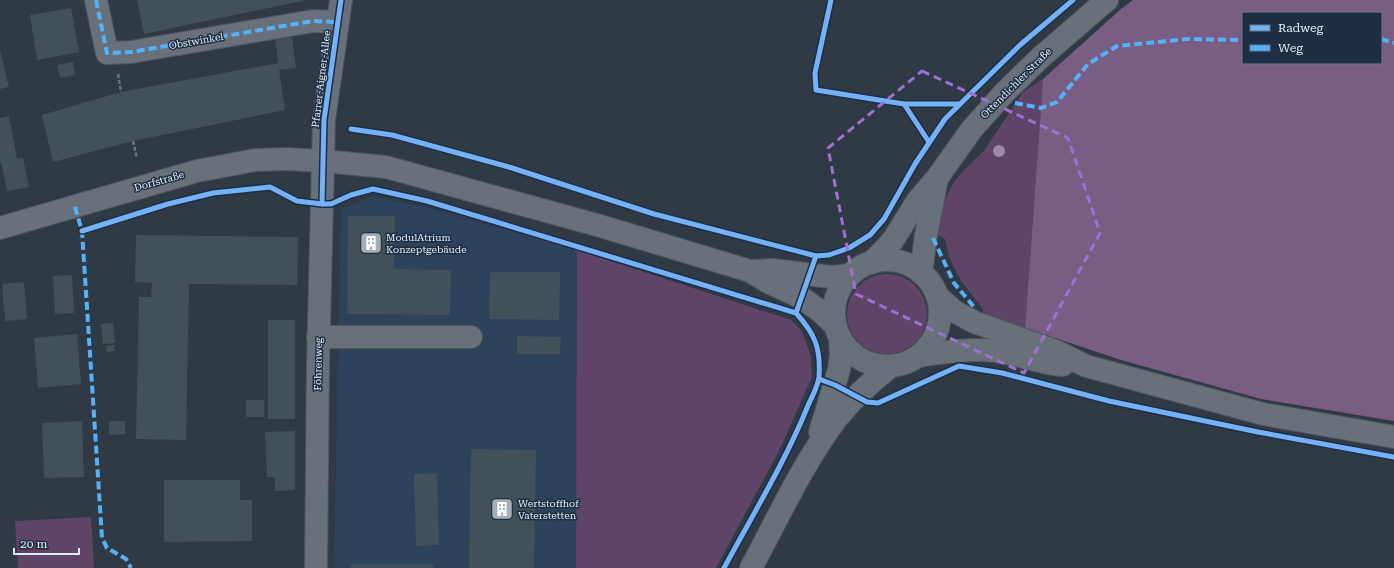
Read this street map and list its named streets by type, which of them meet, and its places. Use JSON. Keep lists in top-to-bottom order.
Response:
{
  "streets": {
    "street": [
      "Obstwinkel",
      "Pfarrer-Aigner-Allee",
      "Ottendichler Straße",
      "Dorfstraße",
      "Föhrenweg"
    ]
  },
  "crossings": [
    ["Obstwinkel", "Pfarrer-Aigner-Allee"],
    ["Pfarrer-Aigner-Allee", "Dorfstraße"],
    ["Pfarrer-Aigner-Allee", "Föhrenweg"],
    ["Dorfstraße", "Föhrenweg"]
  ],
  "places": {
    "building": ["ModulAtrium Konzeptgebäude", "Wertstoffhof Vaterstetten"]
  },
  "legend": ["Radweg", "Weg"],
  "scale_bar": "20 m"
}
